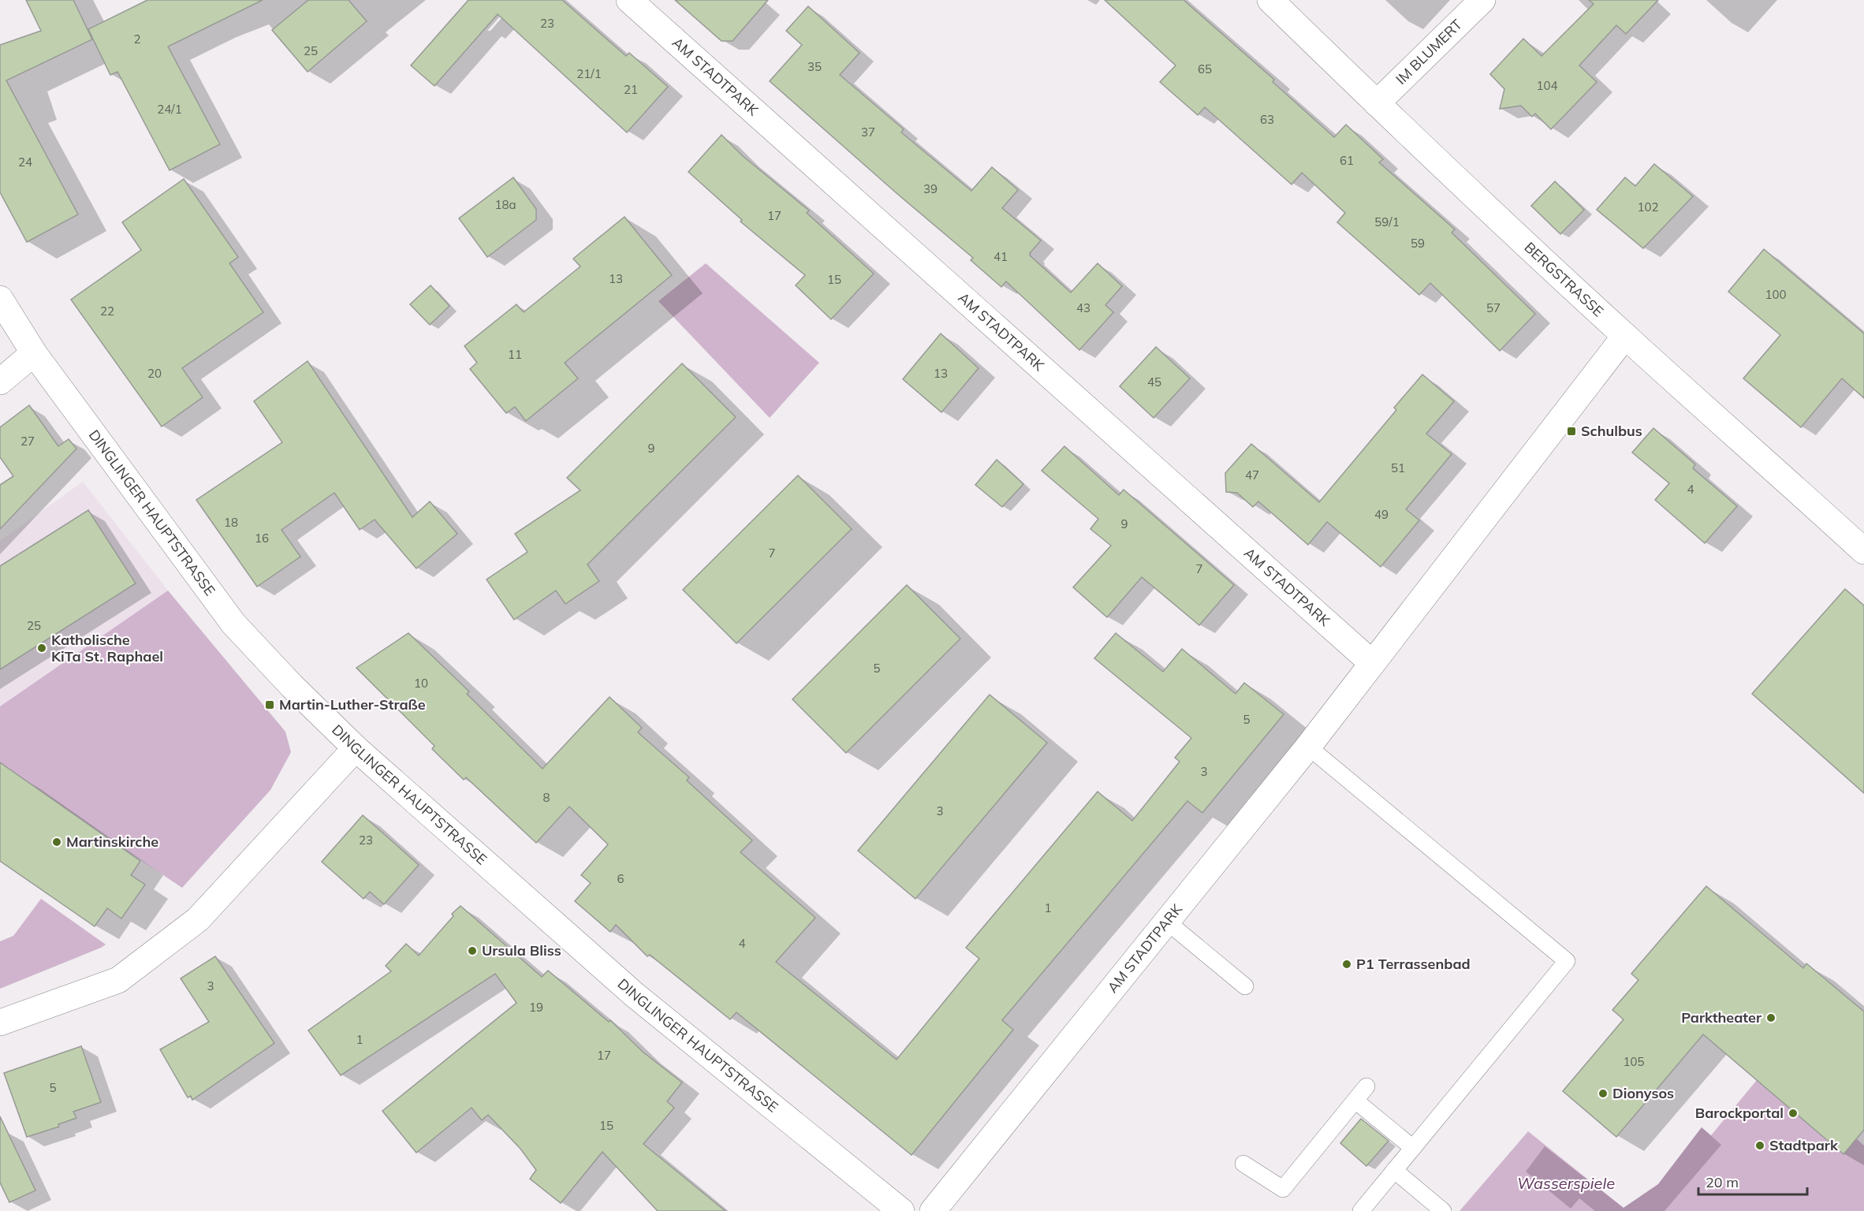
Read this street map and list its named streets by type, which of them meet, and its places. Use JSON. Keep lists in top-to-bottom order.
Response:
{
  "streets": {
    "street": [
      "IM BLUMERT",
      "AM STADTPARK",
      "BERGSTRASSE",
      "DINGLINGER HAUPTSTRASSE"
    ]
  },
  "crossings": [
    ["IM BLUMERT", "BERGSTRASSE"],
    ["AM STADTPARK", "BERGSTRASSE"]
  ],
  "water": ["Wasserspiele"],
  "places": {
    "transit": ["Schulbus", "Martin-Luther-Straße"],
    "other": [
      "Katholische KiTa St. Raphael",
      "Martinskirche",
      "Ursula Bliss",
      "P1 Terrassenbad",
      "Parktheater",
      "Dionysos",
      "Barockportal",
      "Stadtpark"
    ]
  },
  "house_numbers": [
    "23",
    "2",
    "25",
    "35",
    "65",
    "21/1",
    "104",
    "21",
    "24/1",
    "63",
    "37",
    "61",
    "24",
    "39",
    "18a",
    "102",
    "17",
    "59/1",
    "59",
    "41",
    "13",
    "15",
    "100",
    "43",
    "57",
    "22",
    "11",
    "20",
    "13",
    "45",
    "27",
    "9",
    "51",
    "47",
    "4",
    "49",
    "18",
    "9",
    "16",
    "7",
    "7",
    "25",
    "5",
    "10",
    "5",
    "3",
    "8",
    "3",
    "23",
    "6",
    "1",
    "4",
    "3",
    "19",
    "1",
    "17",
    "105",
    "5",
    "15"
  ],
  "scale_bar": "20 m"
}
